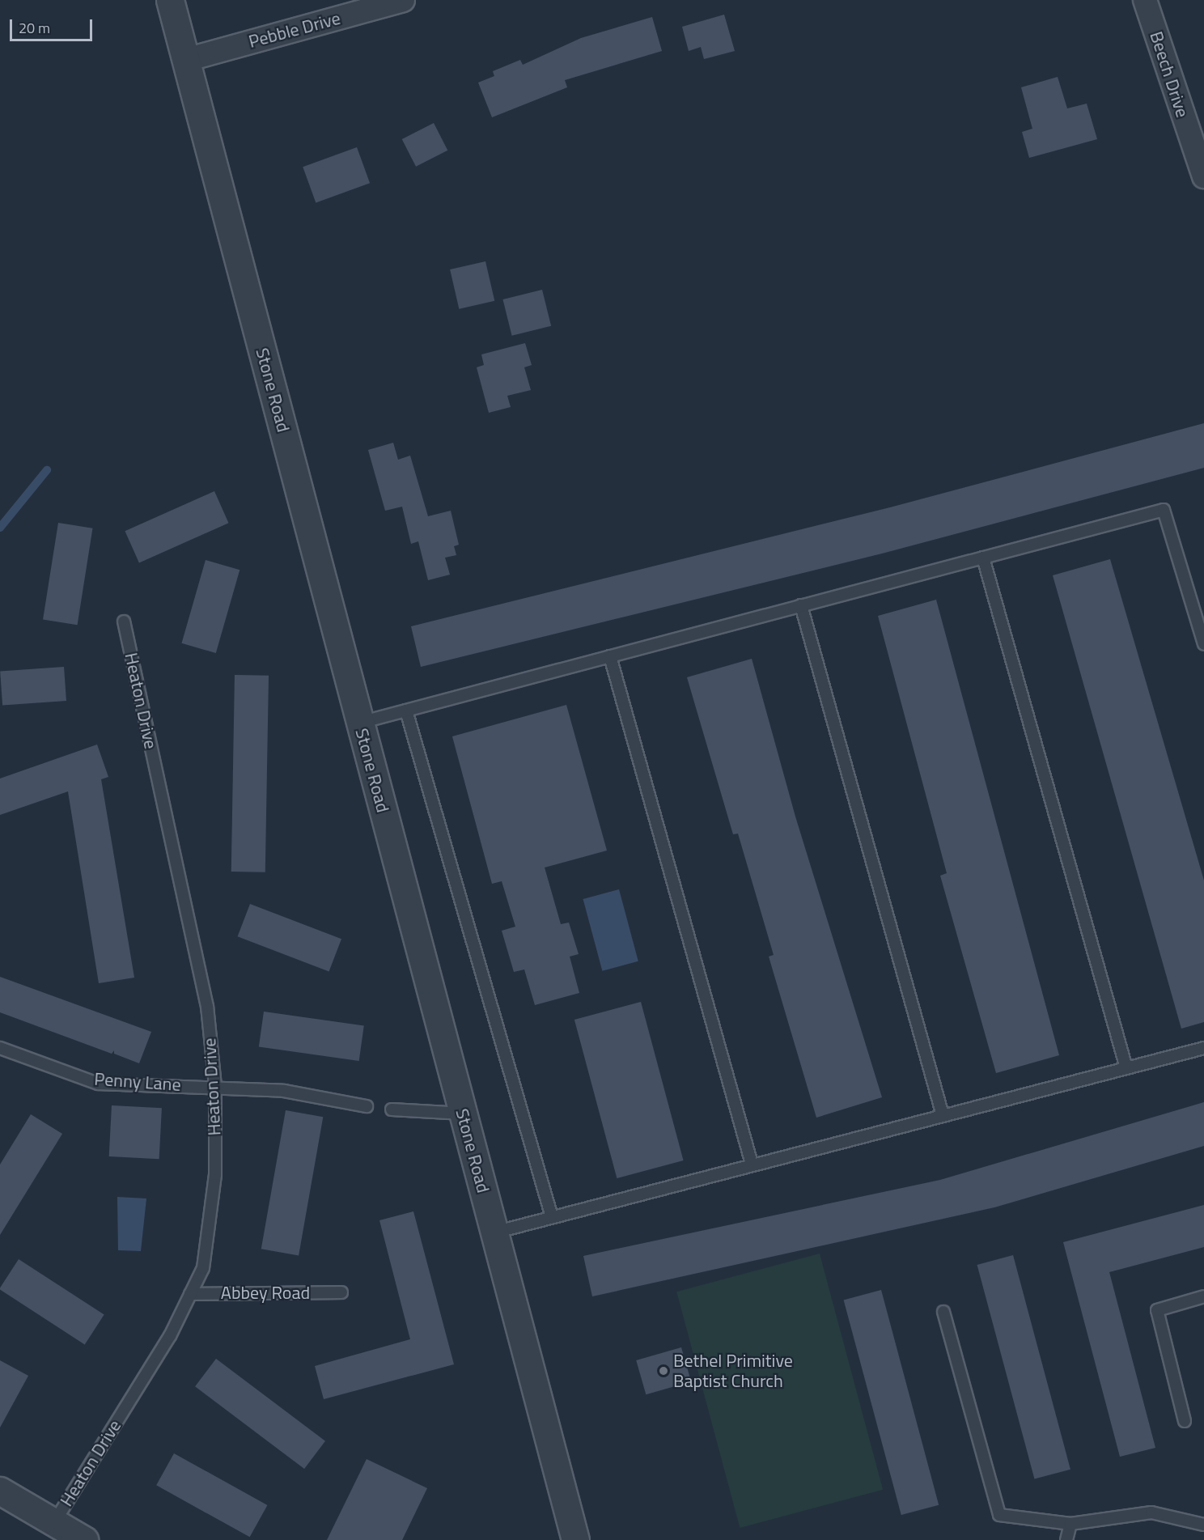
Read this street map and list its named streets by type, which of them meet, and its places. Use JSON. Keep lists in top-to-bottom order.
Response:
{
  "streets": {
    "street": ["Pebble Drive", "Beech Drive", "Stone Road"],
    "lane": ["Heaton Drive", "Penny Lane", "Abbey Road"]
  },
  "crossings": [
    ["Pebble Drive", "Stone Road"],
    ["Heaton Drive", "Penny Lane"],
    ["Heaton Drive", "Abbey Road"]
  ],
  "places": ["Bethel Primitive Baptist Church"],
  "scale_bar": "20 m"
}
